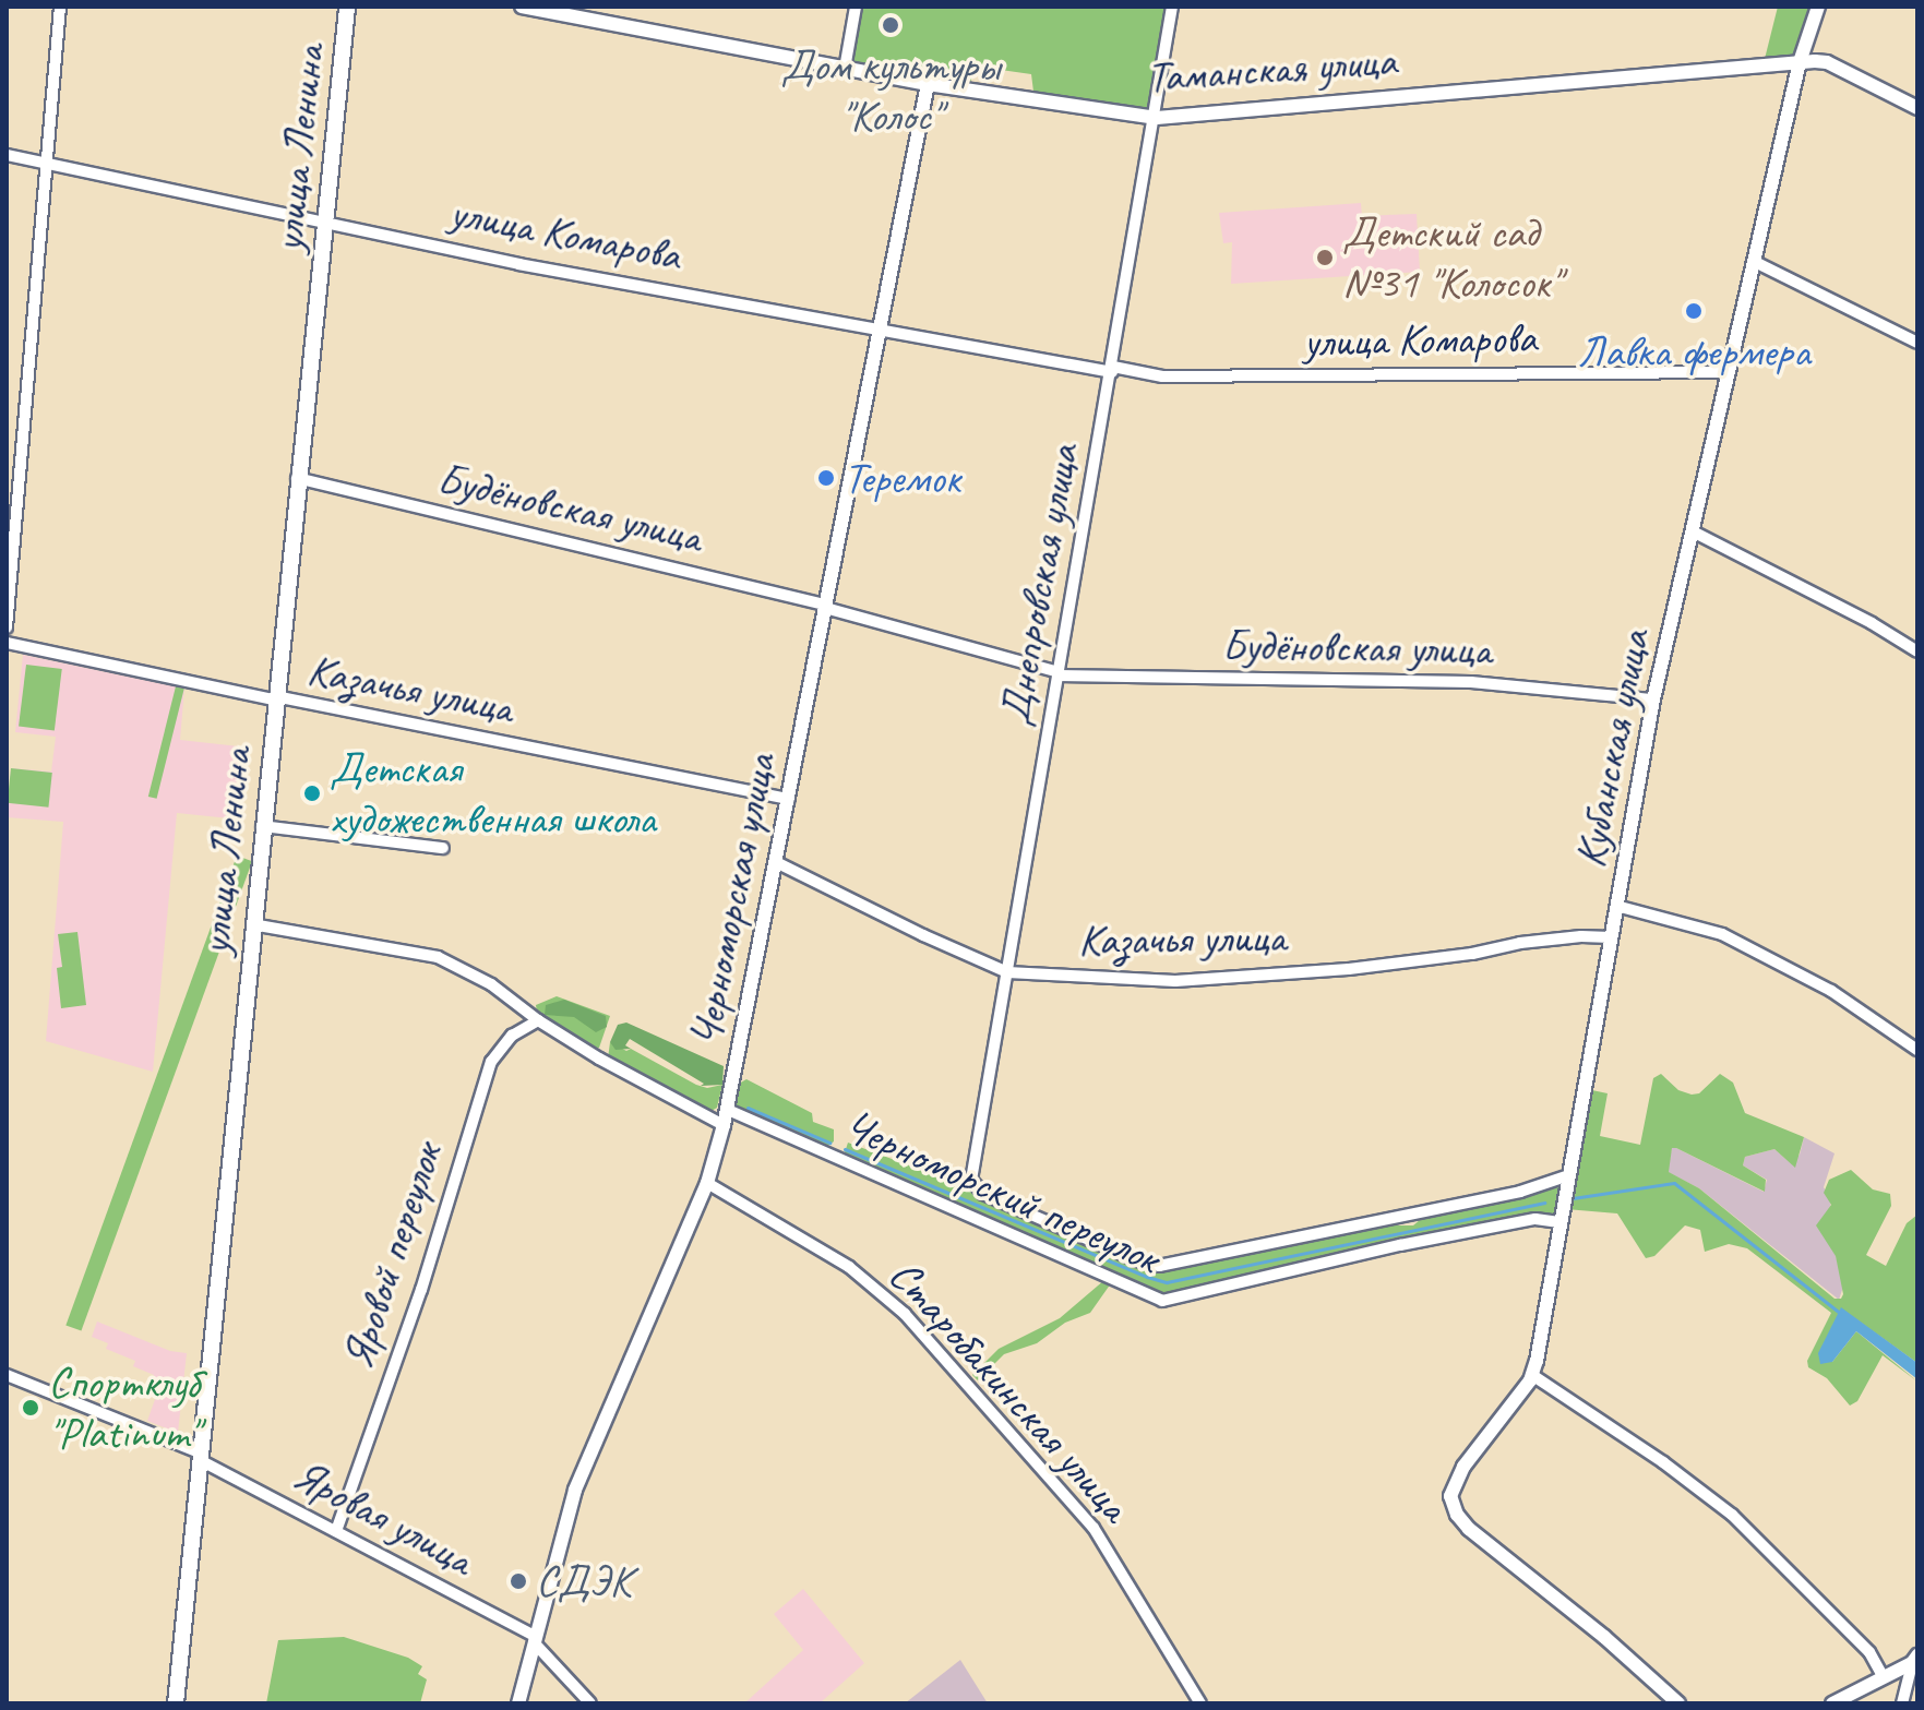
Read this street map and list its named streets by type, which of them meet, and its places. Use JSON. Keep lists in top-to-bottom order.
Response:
{
  "streets": {
    "main road": ["улица Ленина"],
    "street": [
      "Таманская улица",
      "улица Комарова",
      "Будёновская улица",
      "Днепровская улица",
      "Казачья улица",
      "Кубанская улица",
      "Черноморская улица",
      "Черноморский переулок",
      "Яровой переулок",
      "Старобакинская улица",
      "Яровая улица"
    ]
  },
  "crossings": [
    ["Таманская улица", "Днепровская улица"],
    ["Таманская улица", "Кубанская улица"],
    ["Таманская улица", "Черноморская улица"],
    ["улица Ленина", "улица Комарова"],
    ["улица Ленина", "Будёновская улица"],
    ["улица Ленина", "Казачья улица"],
    ["улица Ленина", "Яровая улица"],
    ["улица Комарова", "Днепровская улица"],
    ["улица Комарова", "Кубанская улица"],
    ["улица Комарова", "Черноморская улица"],
    ["Будёновская улица", "Днепровская улица"],
    ["Будёновская улица", "Кубанская улица"],
    ["Будёновская улица", "Черноморская улица"],
    ["Днепровская улица", "Казачья улица"],
    ["Днепровская улица", "Кубанская улица"],
    ["Казачья улица", "Кубанская улица"],
    ["Казачья улица", "Черноморская улица"],
    ["Кубанская улица", "Черноморский переулок"],
    ["Черноморская улица", "Черноморский переулок"],
    ["Черноморская улица", "Старобакинская улица"],
    ["Черноморская улица", "Яровая улица"],
    ["Яровой переулок", "Яровая улица"]
  ],
  "places": [
    "Дом культуры \"Колос\"",
    "Детский сад №31 \"Колосок\"",
    "Лавка фермера",
    "Теремок",
    "Детская художественная школа",
    "Спортклуб \"Platinum\"",
    "СДЭК"
  ]
}
